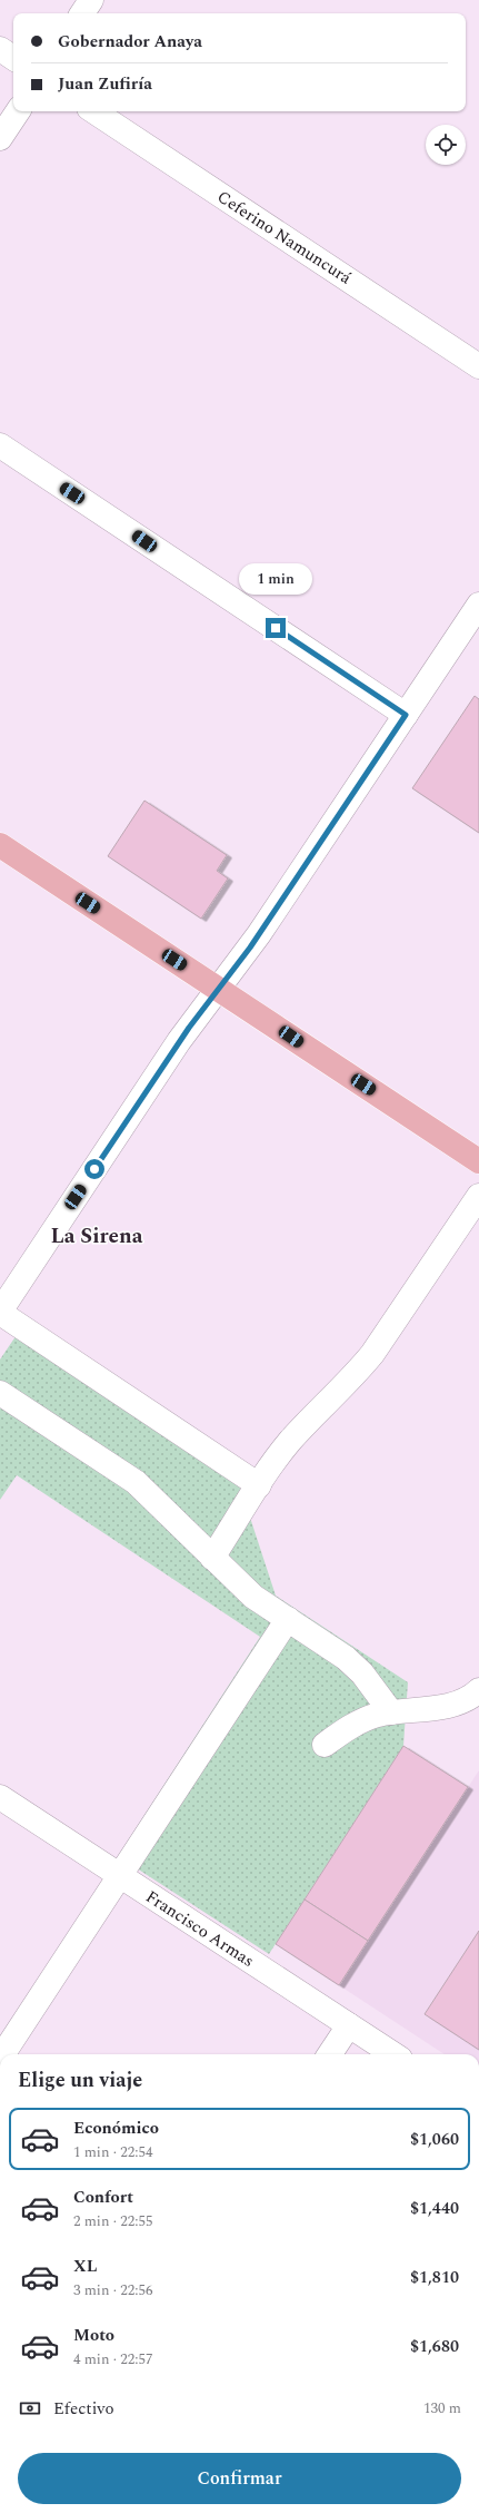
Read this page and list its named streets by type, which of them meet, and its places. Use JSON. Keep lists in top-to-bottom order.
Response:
{
  "streets": {
    "street": ["Ceferino Namuncurá", "Francisco Armas"]
  },
  "districts": ["La Sirena"],
  "page": {
    "banner": ["Gobernador Anaya", "Juan Zufiría"],
    "bubble": "1 min",
    "heading": "Elige un viaje",
    "list": [
      {
        "name": "Económico",
        "note": "1 min · 22:54",
        "value": "$1,060"
      },
      {
        "name": "Confort",
        "note": "2 min · 22:55",
        "value": "$1,440"
      },
      {
        "name": "XL",
        "note": "3 min · 22:56",
        "value": "$1,810"
      },
      {
        "name": "Moto",
        "note": "4 min · 22:57",
        "value": "$1,680"
      }
    ],
    "pay": ["Efectivo", "130 m"],
    "buttons": "Confirmar"
  }
}
